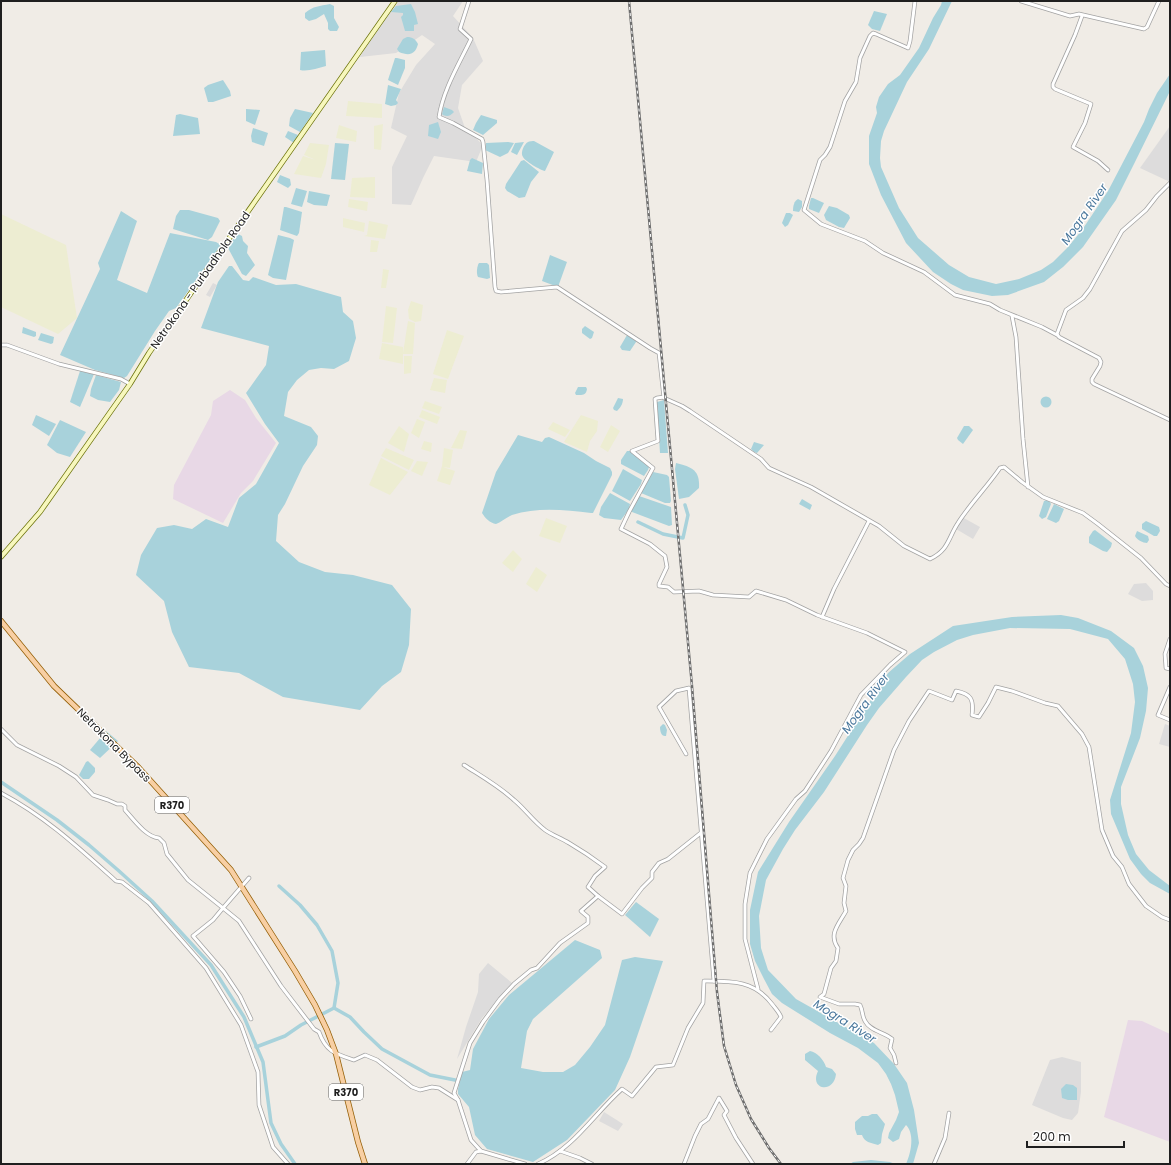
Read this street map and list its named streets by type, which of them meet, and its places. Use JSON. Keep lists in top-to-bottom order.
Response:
{
  "streets": {
    "main road": ["Netrokona - Purbadhola Road", "Netrokona Bypass", "R370"]
  },
  "crossings": [
    ["Netrokona Bypass", "R370"]
  ],
  "water": ["Mogra River"],
  "scale_bar": "200 m"
}
